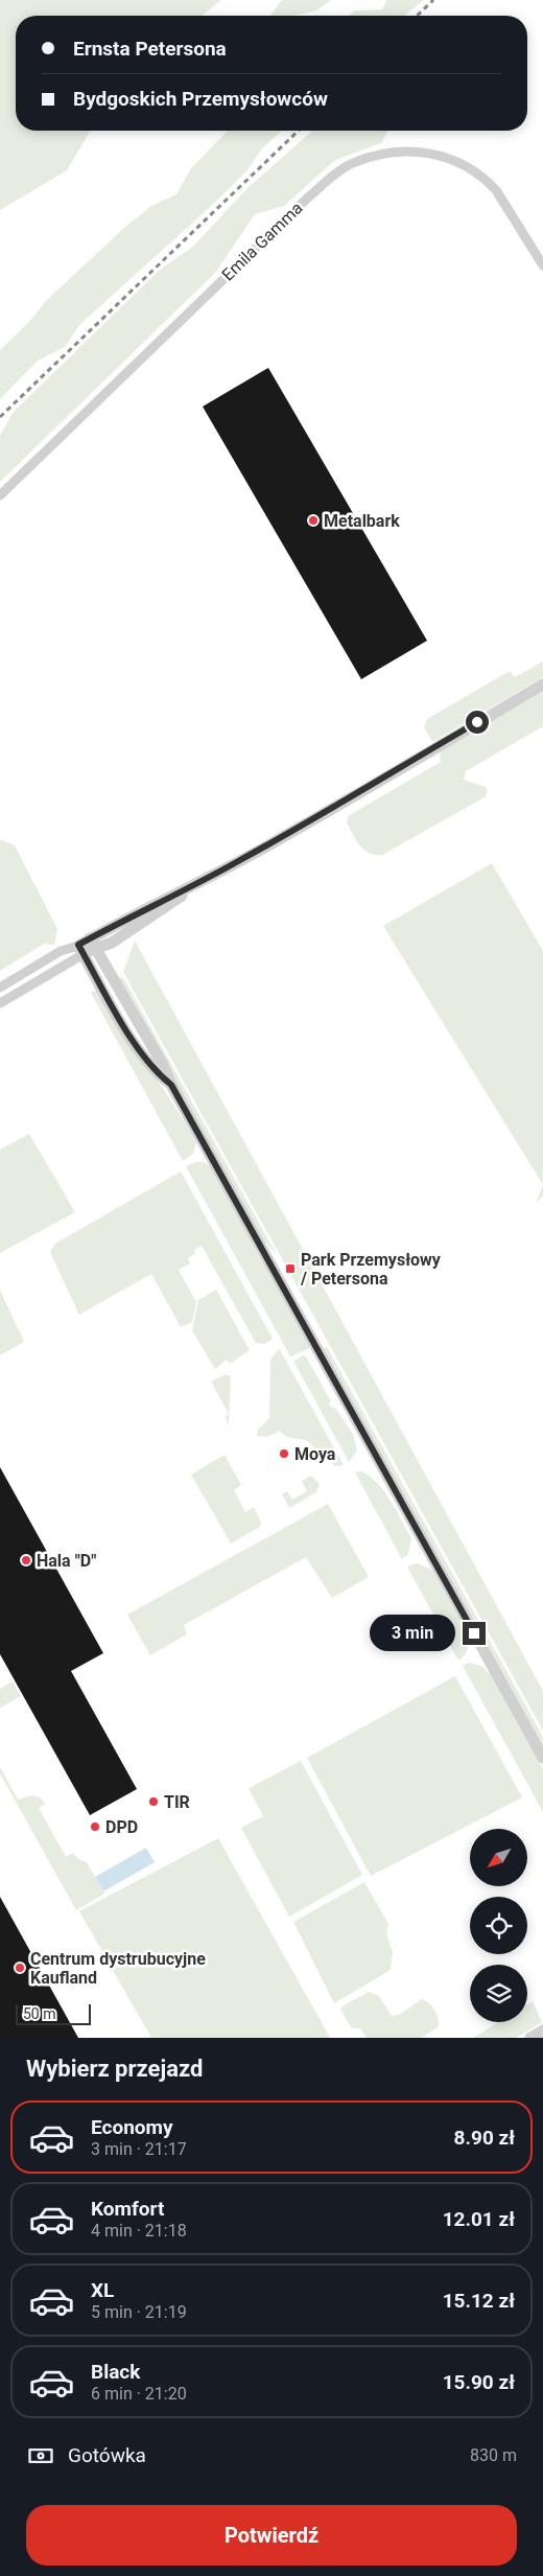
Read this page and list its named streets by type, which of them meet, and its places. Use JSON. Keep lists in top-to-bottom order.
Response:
{
  "streets": {
    "street": ["Emila Gamma"]
  },
  "places": {
    "other": [
      "Metalbark",
      "Moya",
      "Hala \"D\"",
      "TIR",
      "DPD",
      "Centrum dystrubucyjne Kaufland"
    ],
    "transit": ["Park Przemysłowy / Petersona"]
  },
  "scale_bar": "50 m",
  "north": "bottom left",
  "page": {
    "banner": ["Ernsta Petersona", "Bydgoskich Przemysłowców"],
    "bubble": "3 min",
    "scale": "50 m",
    "heading": "Wybierz przejazd",
    "list": [
      {
        "name": "Economy",
        "note": "3 min · 21:17",
        "value": "8.90 zł"
      },
      {
        "name": "Komfort",
        "note": "4 min · 21:18",
        "value": "12.01 zł"
      },
      {
        "name": "XL",
        "note": "5 min · 21:19",
        "value": "15.12 zł"
      },
      {
        "name": "Black",
        "note": "6 min · 21:20",
        "value": "15.90 zł"
      }
    ],
    "pay": ["Gotówka", "830 m"],
    "buttons": "Potwierdź"
  }
}
